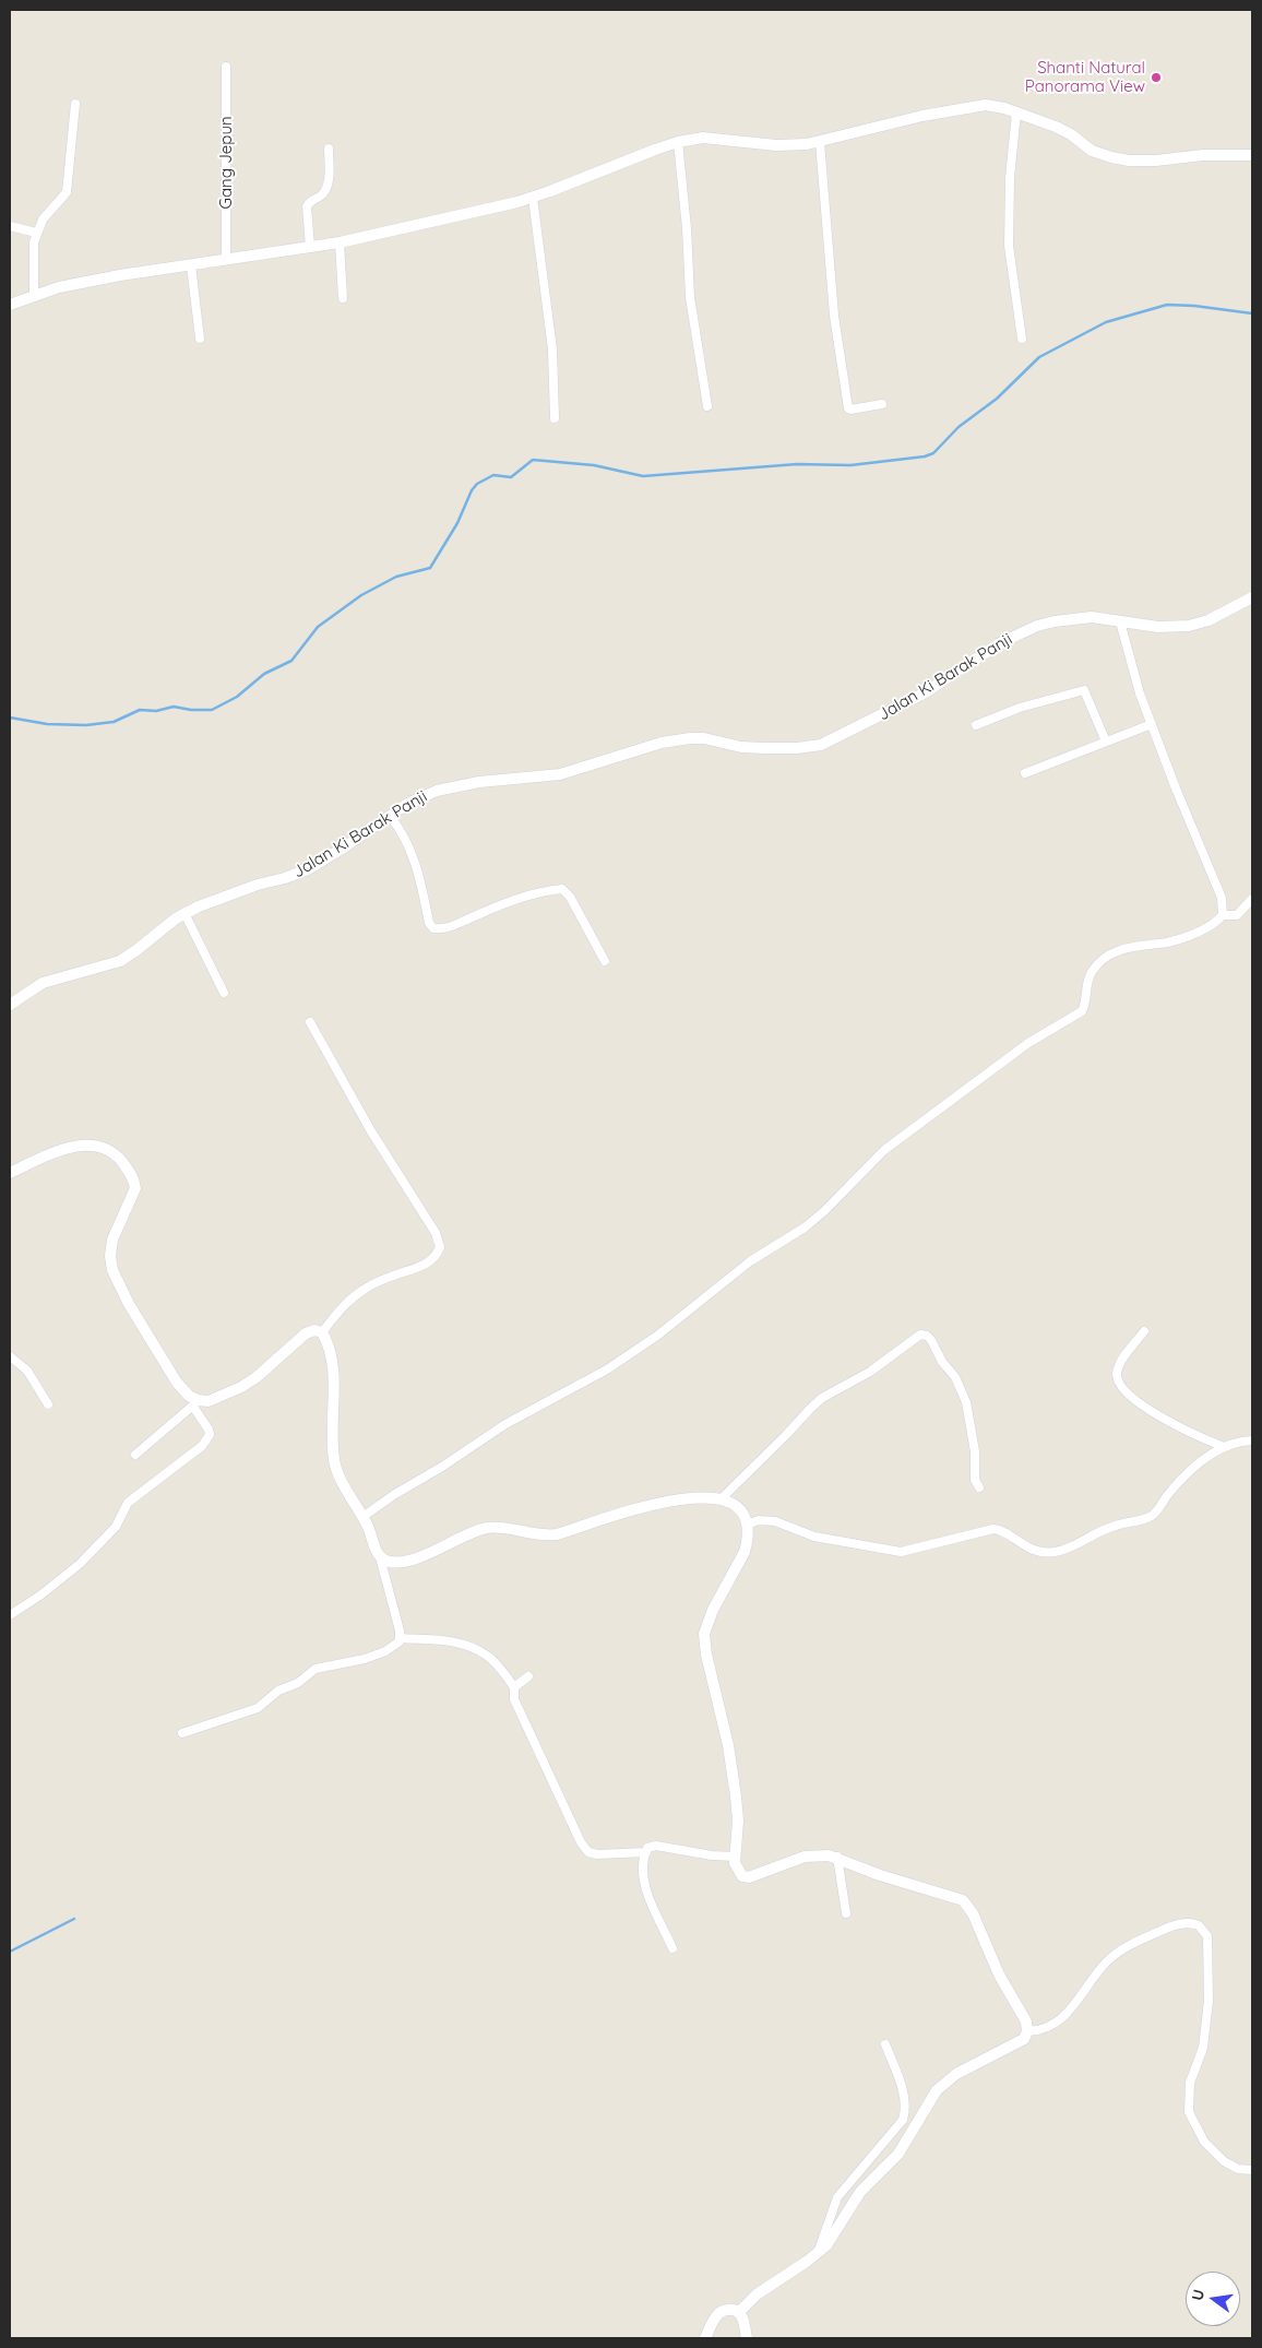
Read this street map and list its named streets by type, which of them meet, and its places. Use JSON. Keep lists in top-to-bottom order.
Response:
{
  "streets": {
    "street": ["Gang Jepun", "Jalan Ki Barak Panji"]
  },
  "places": ["Shanti Natural Panorama View"],
  "north": "left"
}
